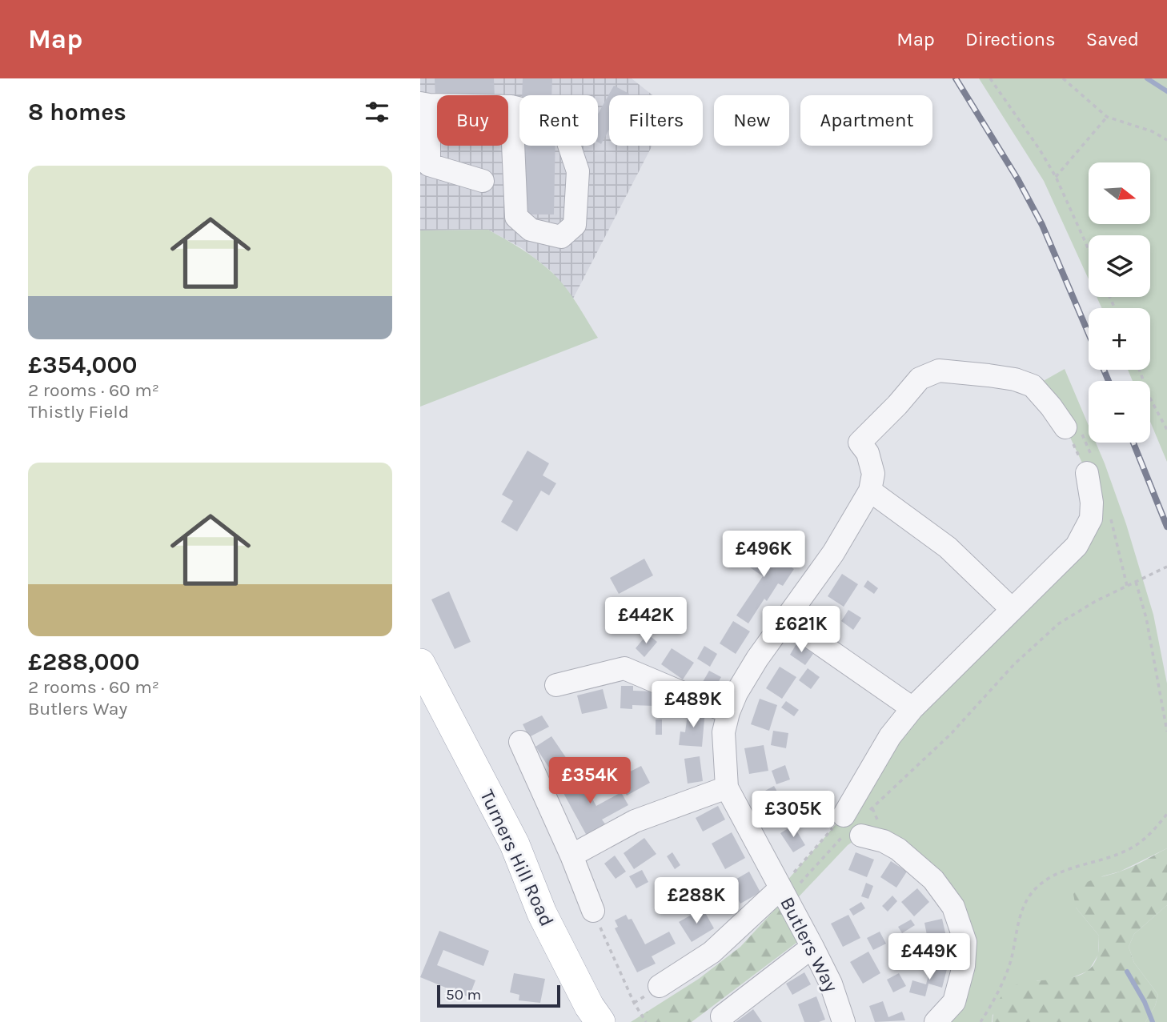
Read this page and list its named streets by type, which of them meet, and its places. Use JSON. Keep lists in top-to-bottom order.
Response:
{
  "streets": {
    "main road": ["Turners Hill Road"],
    "street": ["Butlers Way"]
  },
  "scale_bar": "50 m",
  "north": "right",
  "page": {
    "header": "Map",
    "nav": ["Map", "Directions", "Saved"],
    "heading": "8 homes",
    "chip": [
      "Buy",
      "Rent",
      "Filters",
      "New",
      "Apartment"
    ],
    "list": [
      {
        "name": "£354,000",
        "note": "2 rooms · 60 m² · Thistly Field"
      },
      {
        "name": "£288,000",
        "note": "2 rooms · 60 m² · Butlers Way"
      }
    ],
    "map_buttons": ["+", "−"],
    "price": [
      "£496K",
      "£442K",
      "£621K",
      "£489K",
      "£354K",
      "£305K",
      "£288K",
      "£449K"
    ],
    "scale": "50 m"
  }
}
